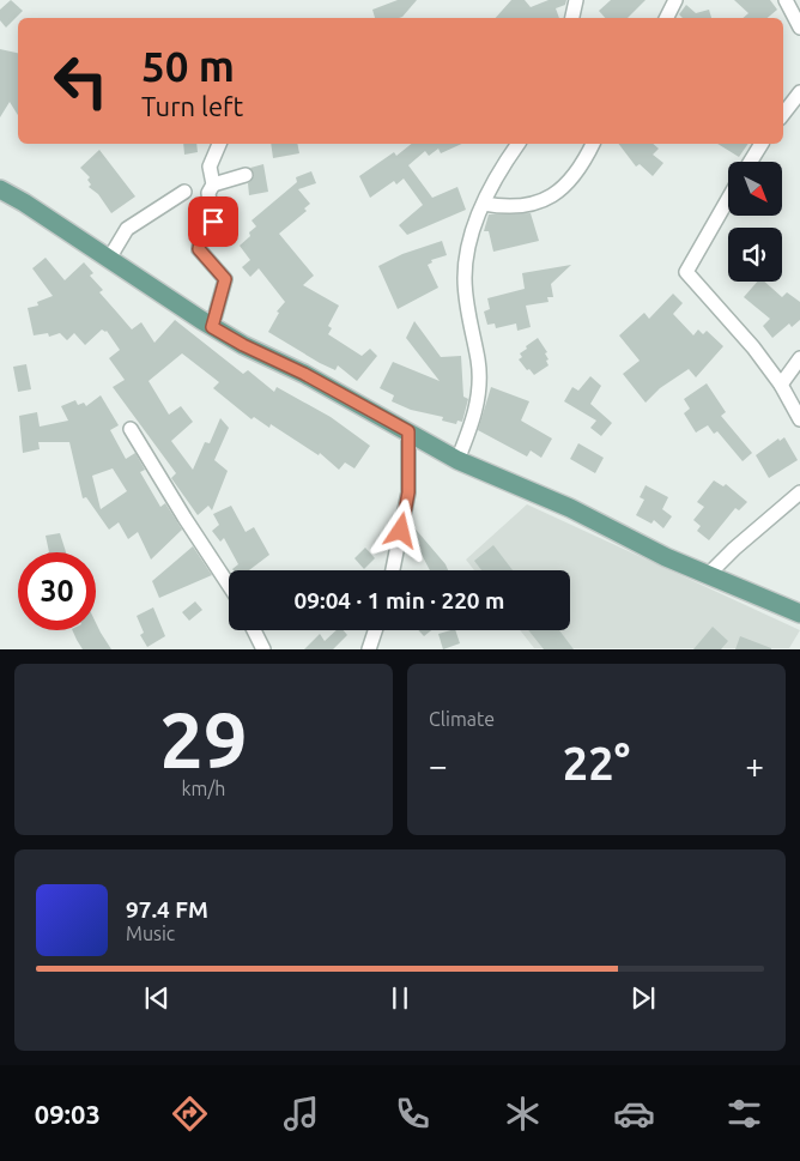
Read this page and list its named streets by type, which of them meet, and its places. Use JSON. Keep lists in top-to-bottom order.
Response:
{
  "north": "bottom right",
  "page": {
    "turn": ["50 m", "Turn left"],
    "limit": "30",
    "trip": "09:04 · 1 min · 220 m",
    "tile": [
      ["29", "km/h"],
      "Climate"
    ],
    "heat": ["−", "22°", "+"],
    "song": ["97.4 FM", "Music"],
    "tabs": "09:03"
  }
}
